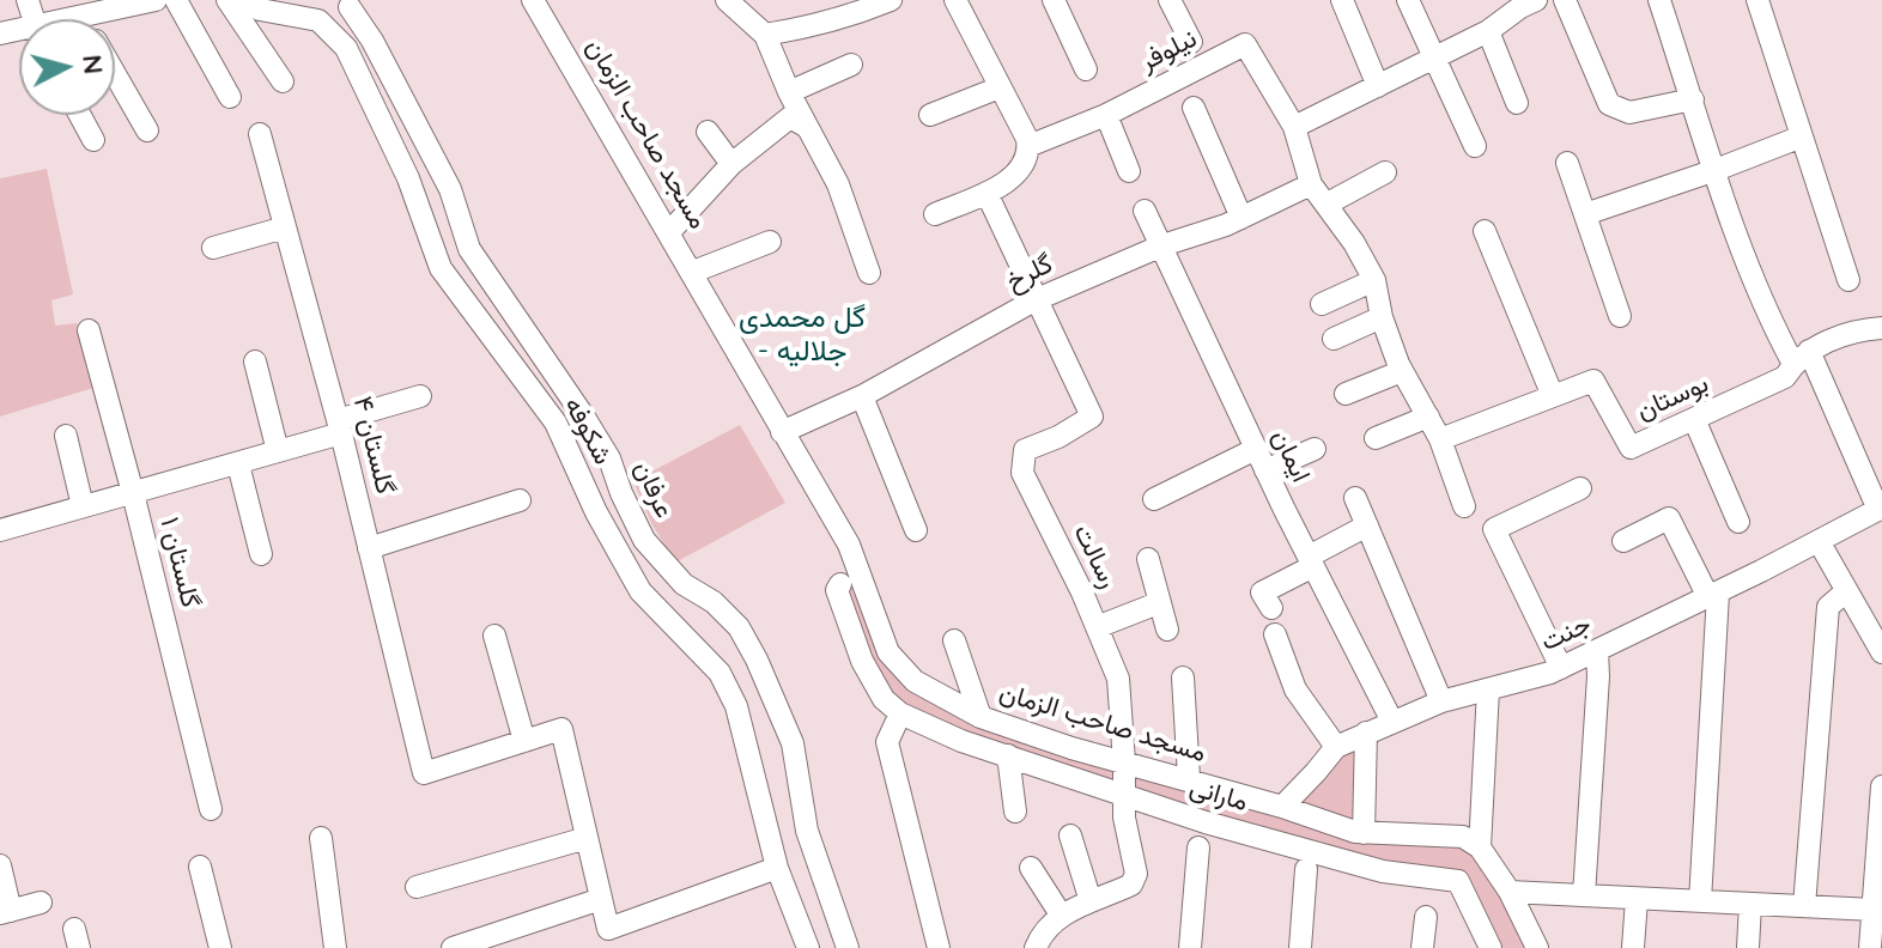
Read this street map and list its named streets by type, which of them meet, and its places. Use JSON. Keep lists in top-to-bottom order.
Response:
{
  "streets": {
    "street": [
      "نیلوفر",
      "مسجد صاحب الزمان",
      "گلرخ",
      "بوستان",
      "شکوفه",
      "گلستان ۴",
      "ایمان",
      "عرفان",
      "رسالت",
      "گلستان ۱",
      "جنت",
      "مارانی"
    ]
  },
  "crossings": [
    ["نیلوفر", "گلرخ"],
    ["مسجد صاحب الزمان", "گلرخ"],
    ["مسجد صاحب الزمان", "رسالت"],
    ["مسجد صاحب الزمان", "جنت"],
    ["گلرخ", "ایمان"],
    ["گلرخ", "رسالت"],
    ["ایمان", "جنت"],
    ["رسالت", "مارانی"]
  ],
  "districts": ["گل محمدی - جلالیه"],
  "north": "right"
}
